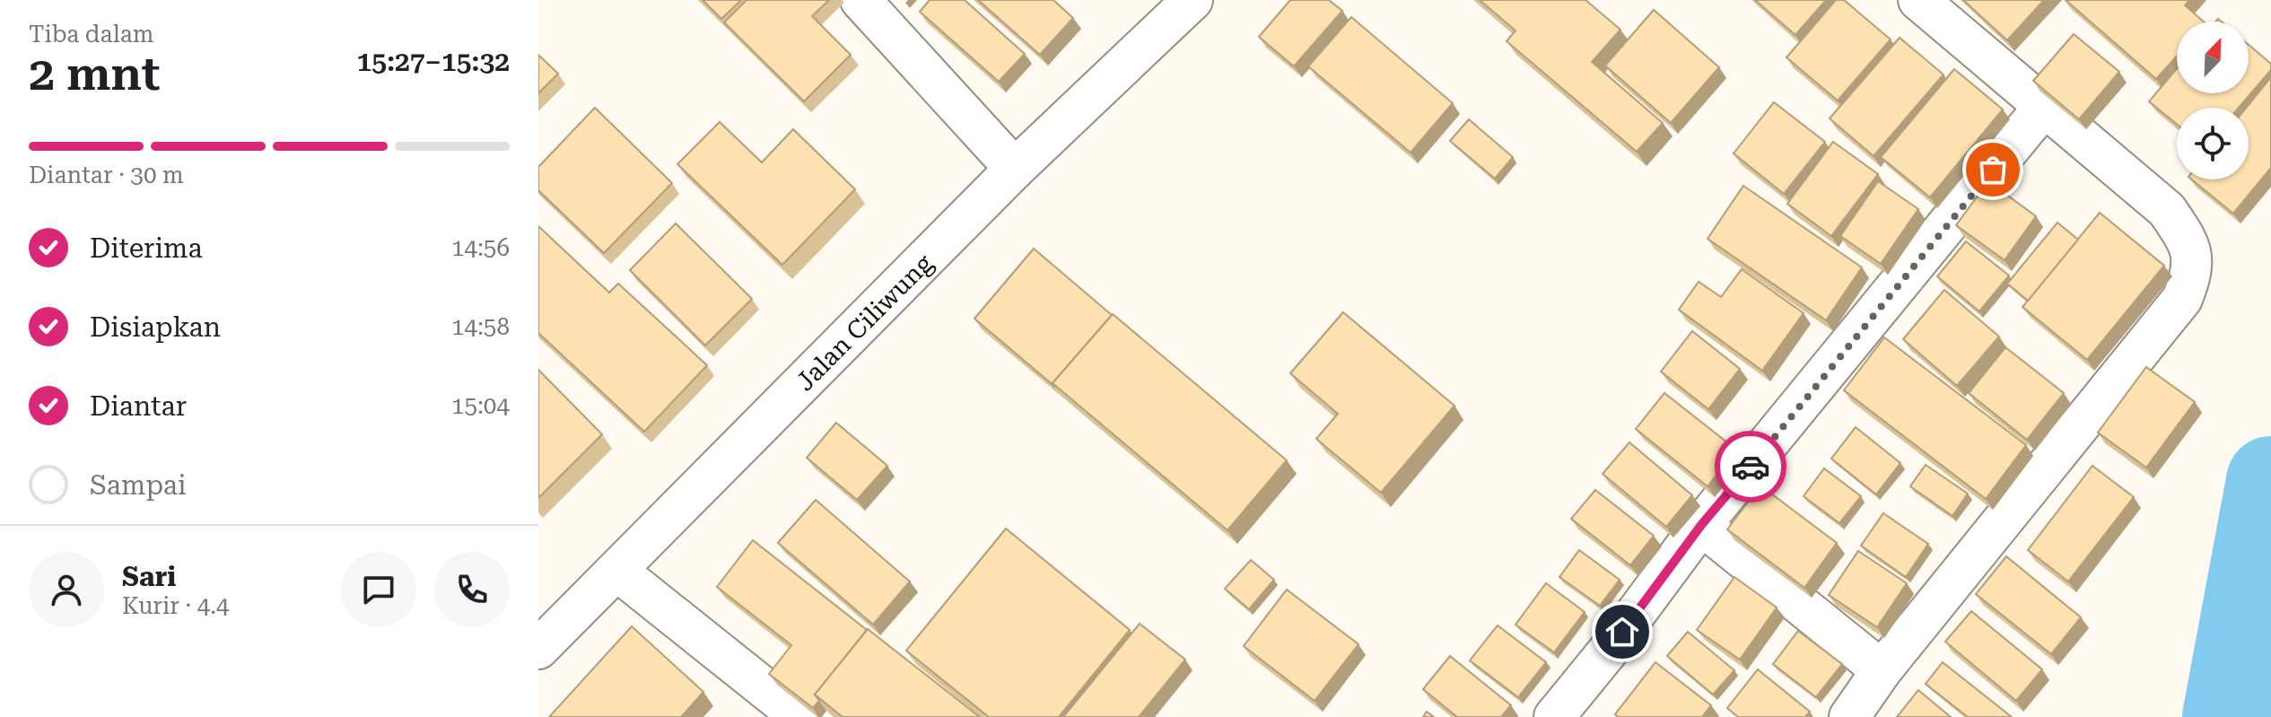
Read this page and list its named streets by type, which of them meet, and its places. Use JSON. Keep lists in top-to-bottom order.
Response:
{
  "streets": {
    "street": ["Jalan Ciliwung"]
  },
  "north": "top right",
  "page": {
    "heading": ["2 mnt", "Tiba dalam", "15:27–15:32"],
    "panel": ["Sari", "Kurir · 4.4"],
    "bar": "Diantar · 30 m",
    "list": [
      ["Diterima", "14:56"],
      ["Disiapkan", "14:58"],
      ["Diantar", "15:04"],
      "Sampai"
    ]
  }
}
